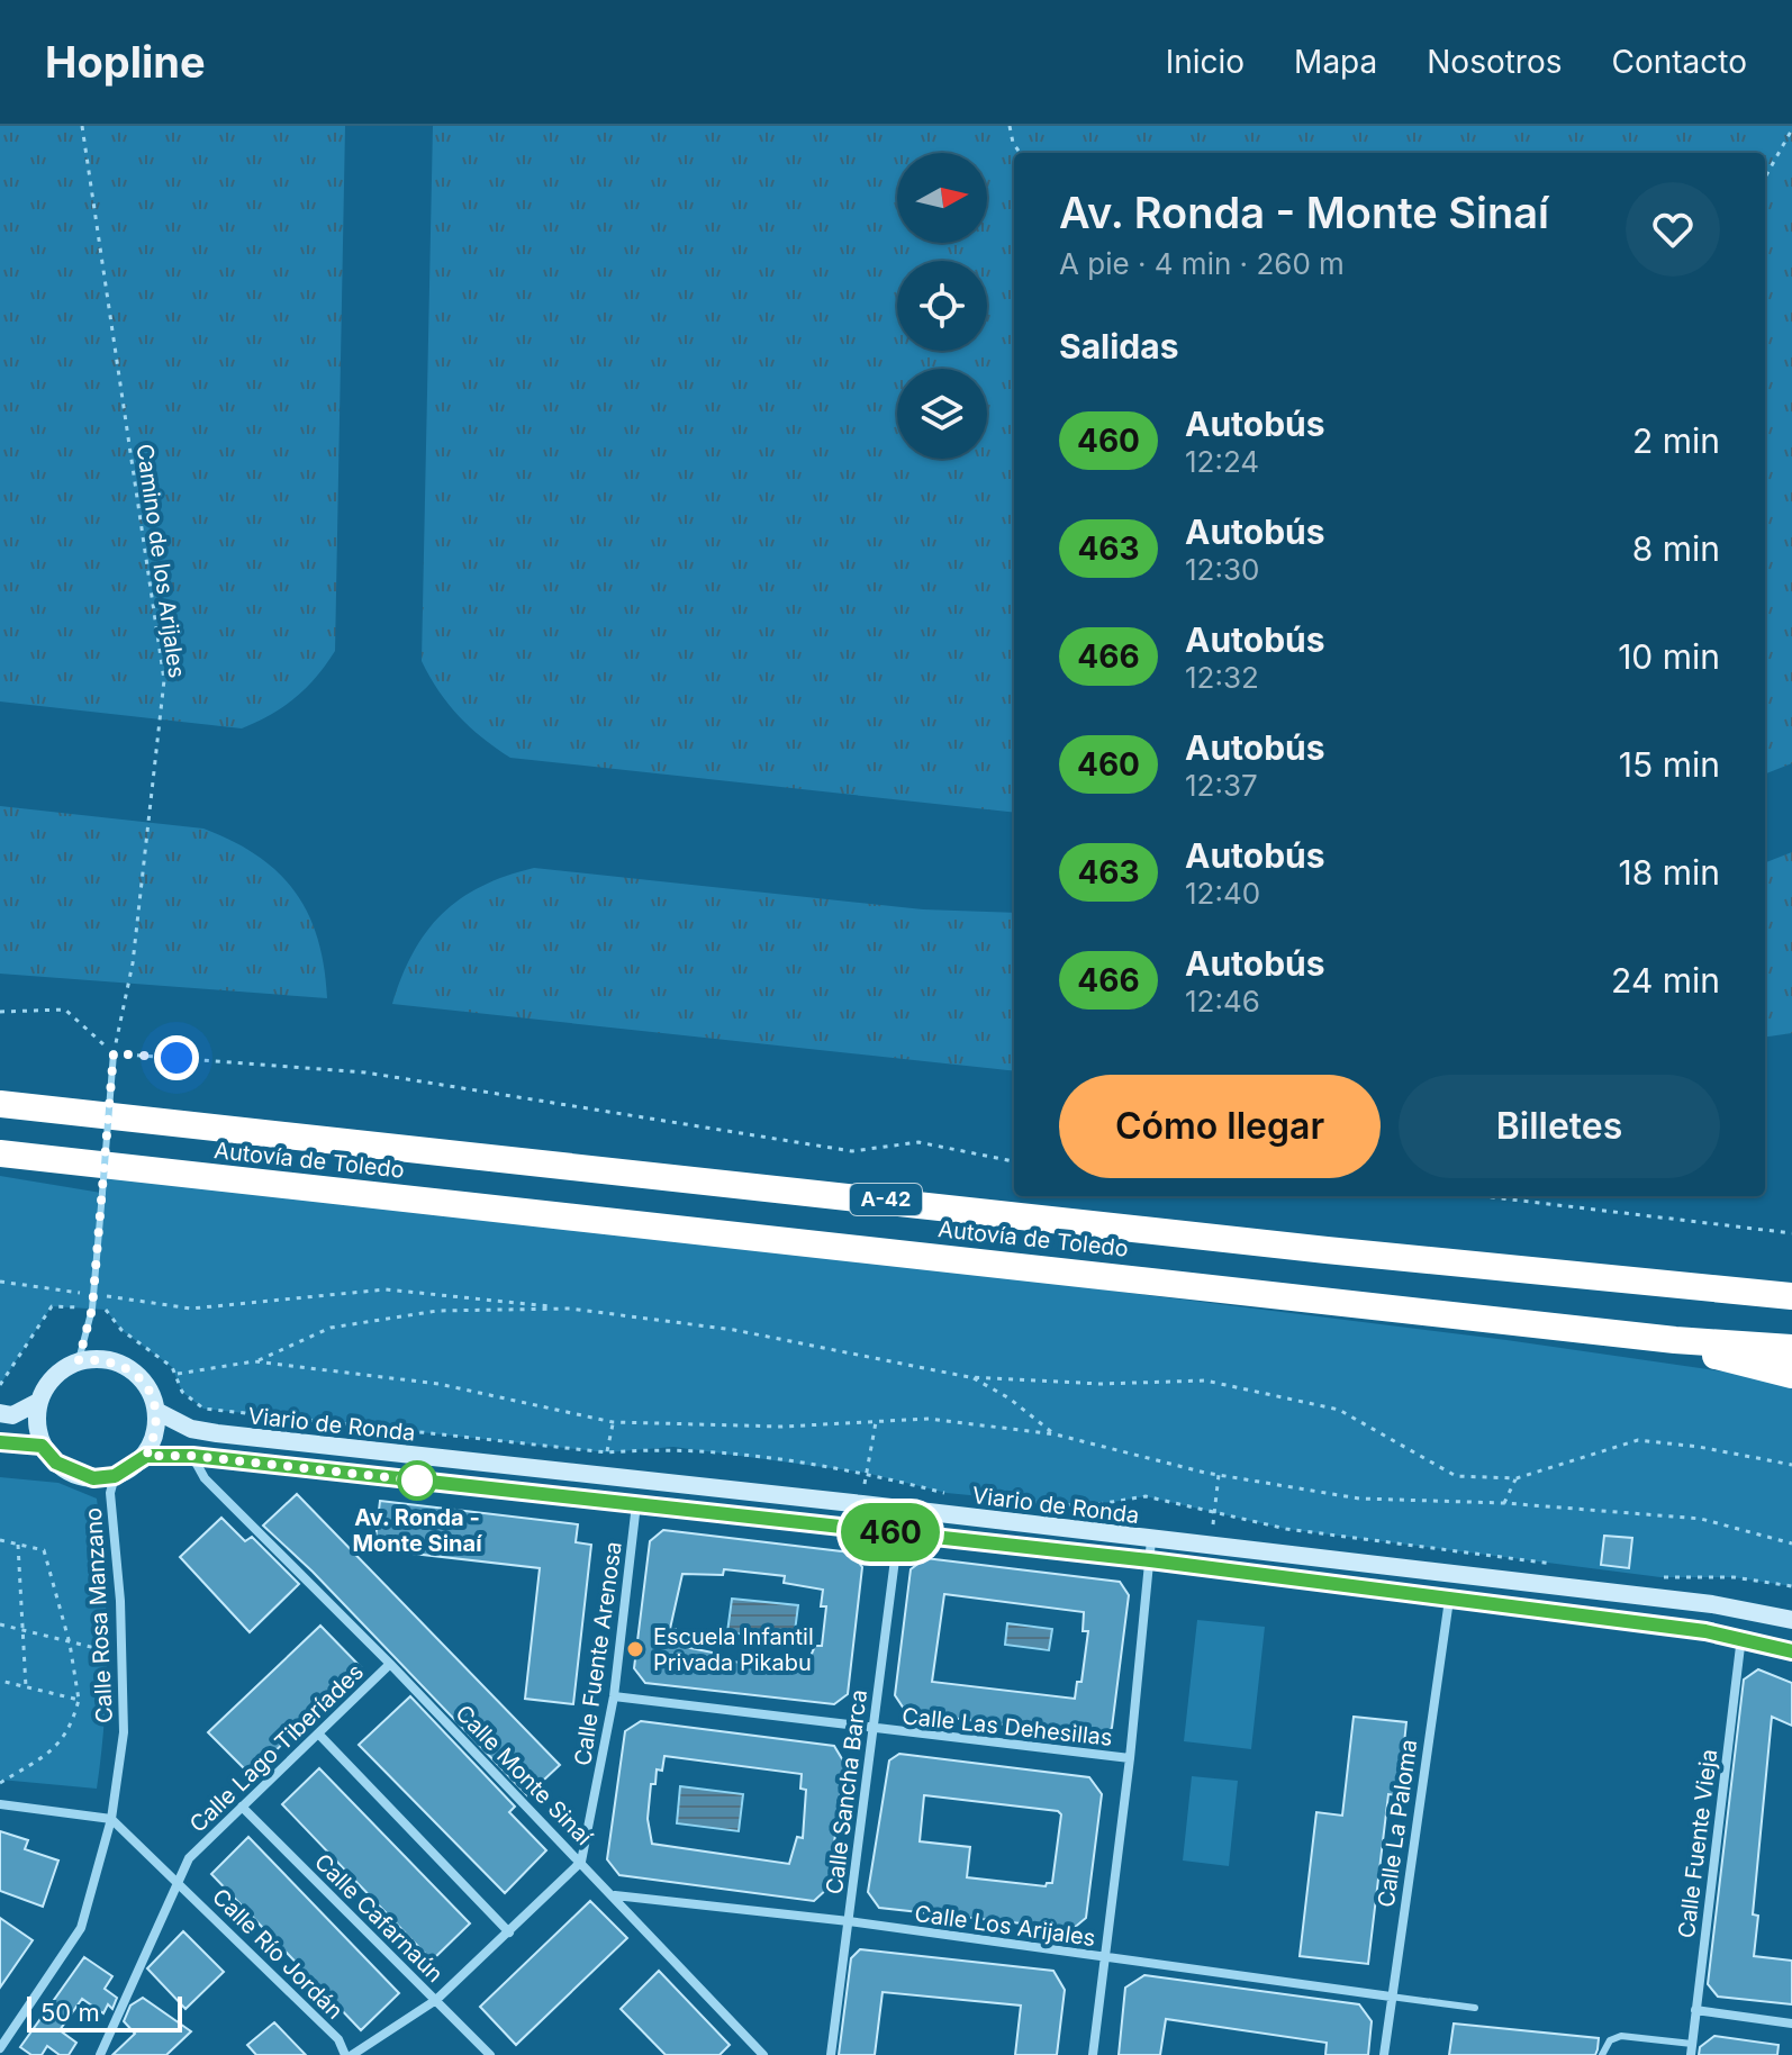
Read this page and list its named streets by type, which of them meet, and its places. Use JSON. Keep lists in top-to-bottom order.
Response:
{
  "streets": {
    "highway": ["Autovía de Toledo", "A-42"],
    "main road": ["Viario de Ronda"],
    "street": [
      "Calle Rosa Manzano",
      "Calle Fuente Arenosa",
      "Calle Las Dehesillas",
      "Calle Lago Tiberíades",
      "Calle Monte Sinaí",
      "Calle Sancha Barca",
      "Calle La Paloma",
      "Calle Fuente Vieja",
      "Calle Cafarnaún",
      "Calle Los Arijales",
      "Calle Río Jordán"
    ],
    "path": ["Camino de los Arijales"]
  },
  "crossings": [
    ["Viario de Ronda", "Calle Rosa Manzano"],
    ["Viario de Ronda", "Calle Fuente Arenosa"],
    ["Viario de Ronda", "Calle Monte Sinaí"],
    ["Viario de Ronda", "Calle Sancha Barca"],
    ["Viario de Ronda", "Calle La Paloma"],
    ["Viario de Ronda", "Calle Fuente Vieja"],
    ["Calle Rosa Manzano", "Calle Río Jordán"],
    ["Calle Fuente Arenosa", "Calle Las Dehesillas"],
    ["Calle Fuente Arenosa", "Calle Monte Sinaí"],
    ["Calle Las Dehesillas", "Calle Sancha Barca"],
    ["Calle Lago Tiberíades", "Calle Monte Sinaí"],
    ["Calle Lago Tiberíades", "Calle Cafarnaún"],
    ["Calle Lago Tiberíades", "Calle Río Jordán"],
    ["Calle Monte Sinaí", "Calle Los Arijales"],
    ["Calle Sancha Barca", "Calle Los Arijales"],
    ["Calle La Paloma", "Calle Los Arijales"]
  ],
  "places": ["Av. Ronda - Monte Sinaí", "Escuela Infantil Privada Pikabu"],
  "lines": ["bus line 460"],
  "scale_bar": "50 m",
  "north": "right",
  "page": {
    "header": "Hopline",
    "nav": [
      "Inicio",
      "Mapa",
      "Nosotros",
      "Contacto"
    ],
    "on_map": "460",
    "heading": [
      ["Av. Ronda - Monte Sinaí", "A pie · 4 min · 260 m"],
      "Salidas"
    ],
    "list": [
      {
        "mark": "460",
        "name": "Autobús",
        "note": "12:24",
        "value": "2 min"
      },
      {
        "mark": "463",
        "name": "Autobús",
        "note": "12:30",
        "value": "8 min"
      },
      {
        "mark": "466",
        "name": "Autobús",
        "note": "12:32",
        "value": "10 min"
      },
      {
        "mark": "460",
        "name": "Autobús",
        "note": "12:37",
        "value": "15 min"
      },
      {
        "mark": "463",
        "name": "Autobús",
        "note": "12:40",
        "value": "18 min"
      },
      {
        "mark": "466",
        "name": "Autobús",
        "note": "12:46",
        "value": "24 min"
      }
    ],
    "buttons": ["Cómo llegar", "Billetes"],
    "scale": "50 m"
  }
}
